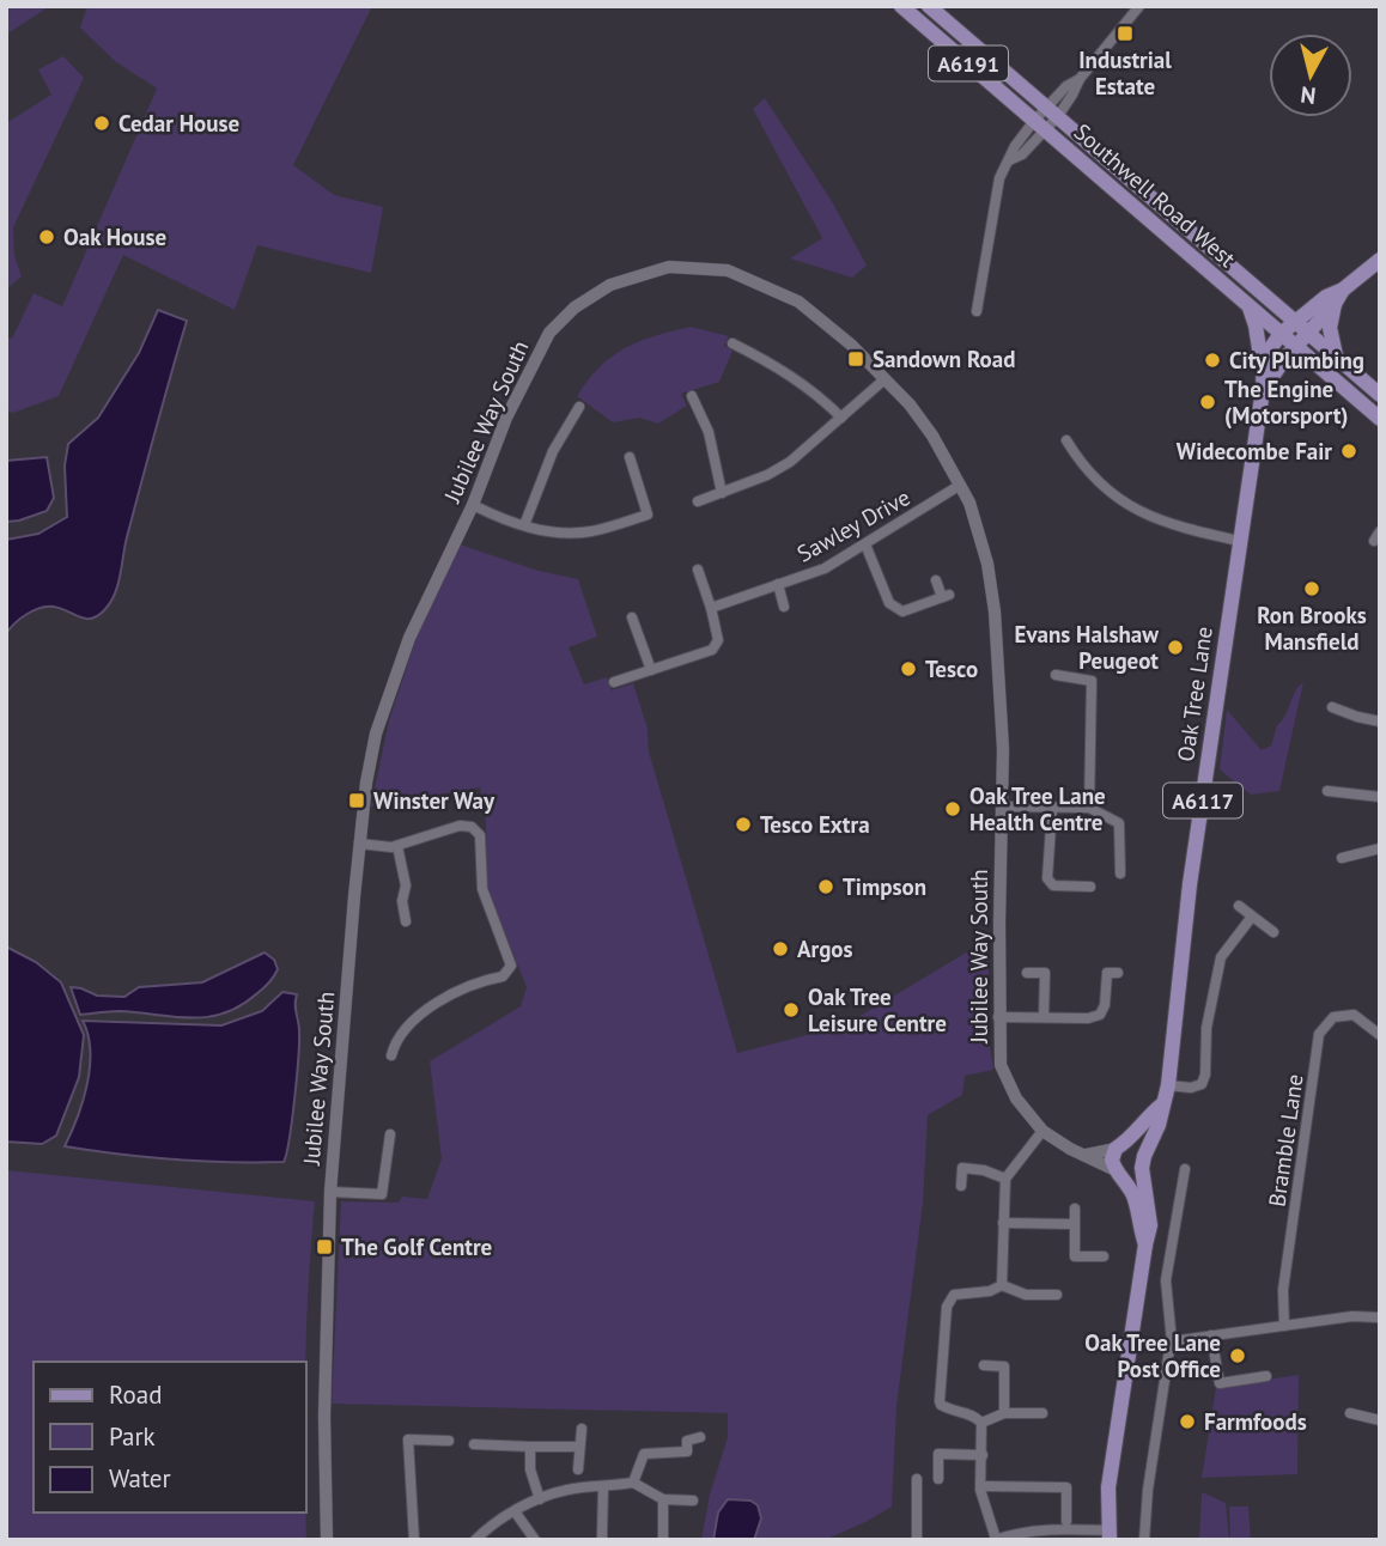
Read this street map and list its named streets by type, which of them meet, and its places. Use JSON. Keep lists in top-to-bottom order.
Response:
{
  "streets": {
    "main road": [
      "A6191",
      "Southwell Road West",
      "Oak Tree Lane",
      "A6117"
    ],
    "street": ["Jubilee Way South", "Sawley Drive", "Bramble Lane"]
  },
  "crossings": [
    ["Southwell Road West", "Oak Tree Lane"],
    ["Southwell Road West", "A6117"],
    ["Jubilee Way South", "Sawley Drive"],
    ["Jubilee Way South", "Oak Tree Lane"],
    ["Oak Tree Lane", "A6117"]
  ],
  "places": {
    "transit": [
      "Industrial Estate",
      "Sandown Road",
      "Winster Way",
      "The Golf Centre"
    ],
    "other": [
      "Cedar House",
      "Oak House",
      "City Plumbing",
      "The Engine (Motorsport)",
      "Widecombe Fair",
      "Ron Brooks Mansfield",
      "Evans Halshaw Peugeot",
      "Tesco",
      "Oak Tree Lane Health Centre",
      "Tesco Extra",
      "Timpson",
      "Argos",
      "Oak Tree Leisure Centre",
      "Oak Tree Lane Post Office",
      "Farmfoods"
    ]
  },
  "legend": ["Road", "Park", "Water"],
  "north": "bottom"
}
